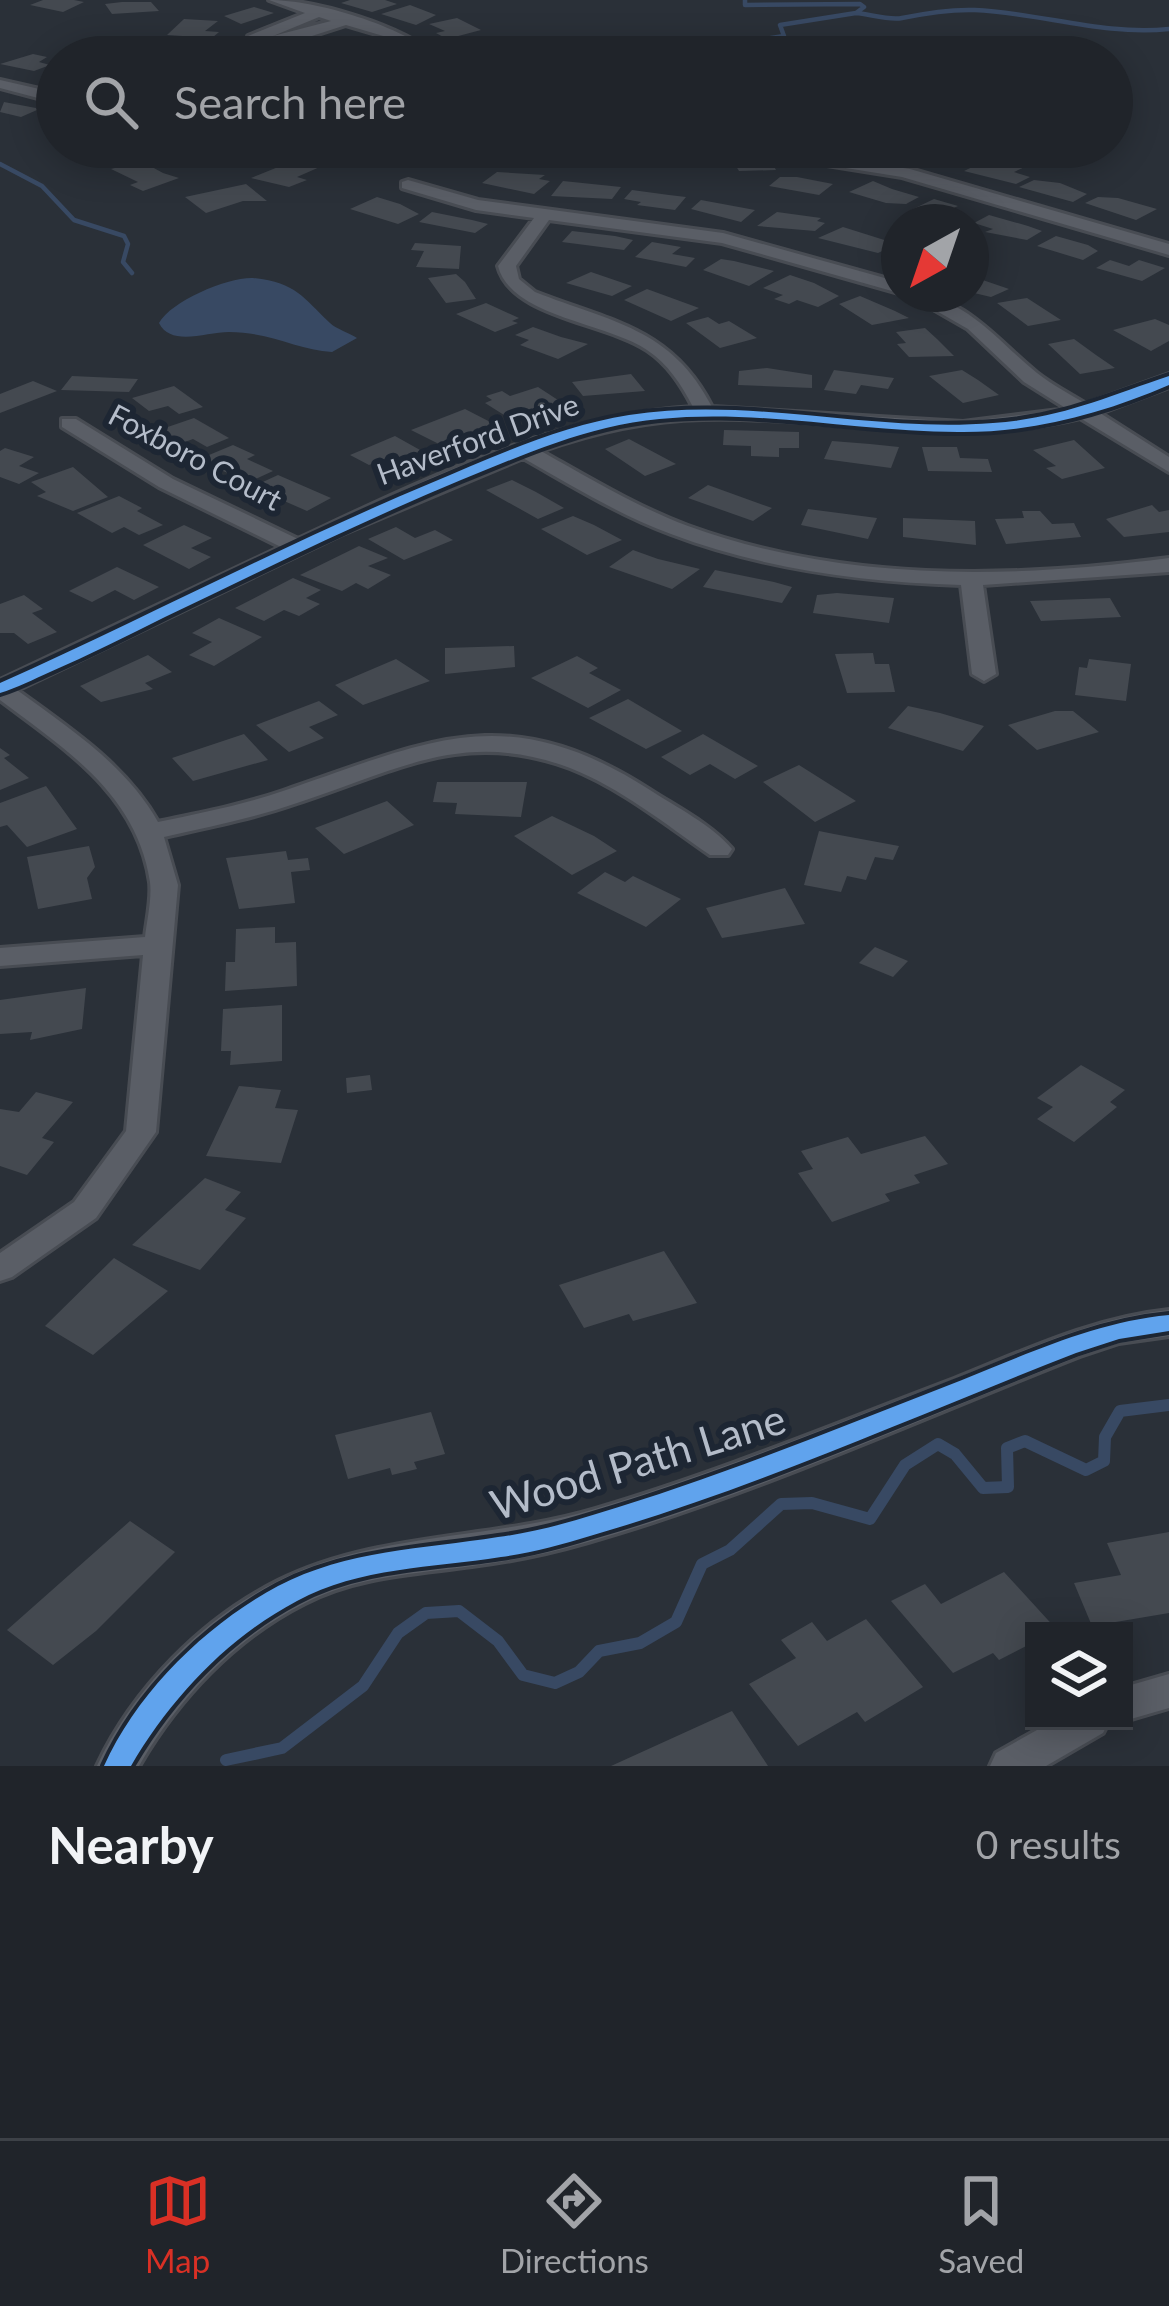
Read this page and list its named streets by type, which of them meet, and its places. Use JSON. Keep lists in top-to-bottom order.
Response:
{
  "streets": {
    "street": ["Haverford Drive", "Foxboro Court", "Wood Path Lane"]
  },
  "crossings": [
    ["Haverford Drive", "Foxboro Court"]
  ],
  "north": "bottom left",
  "page": {
    "search": "Search here",
    "heading": ["Nearby", "0 results"],
    "nav": ["Map", "Directions", "Saved"]
  }
}
